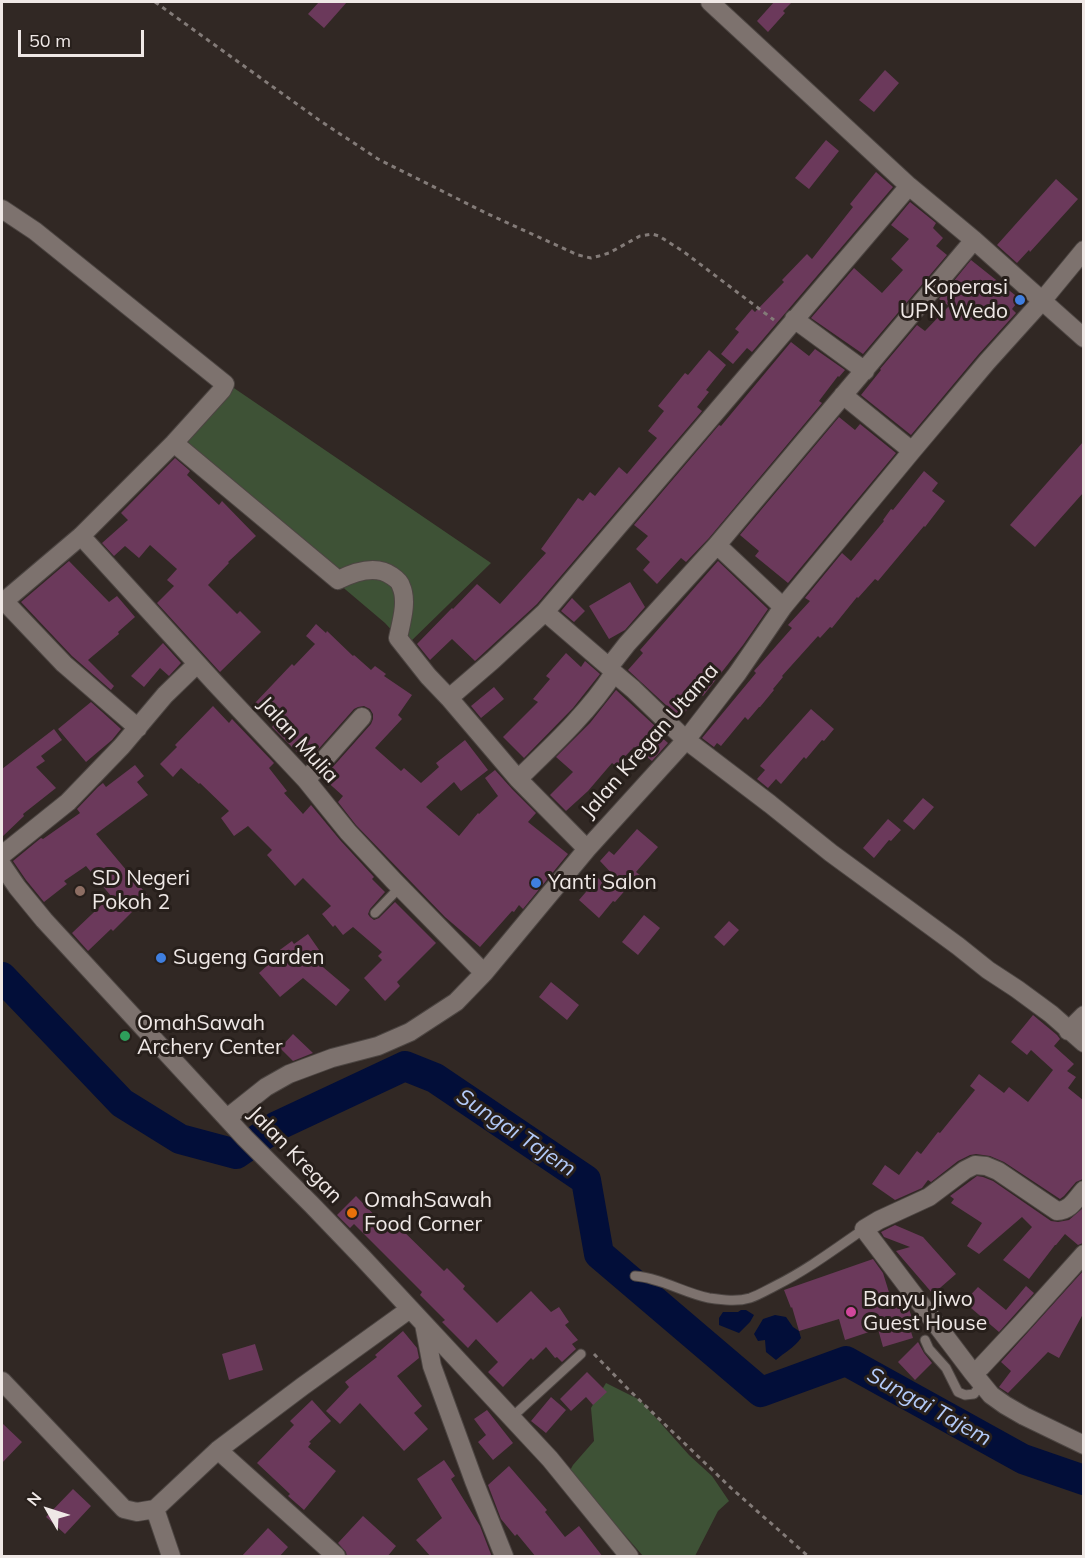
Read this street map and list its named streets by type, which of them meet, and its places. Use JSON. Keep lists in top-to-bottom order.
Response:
{
  "streets": {
    "street": ["Jalan Mulia", "Jalan Kregan Utama", "Jalan Kregan"]
  },
  "crossings": [
    ["Jalan Mulia", "Jalan Kregan Utama"],
    ["Jalan Kregan Utama", "Jalan Kregan"]
  ],
  "water": ["Sungai Tajem"],
  "places": [
    "Koperasi UPN Wedo",
    "Yanti Salon",
    "SD Negeri Pokoh 2",
    "Sugeng Garden",
    "OmahSawah Archery Center",
    "OmahSawah Food Corner",
    "Banyu Jiwo Guest House"
  ],
  "scale_bar": "50 m",
  "north": "top left"
}
